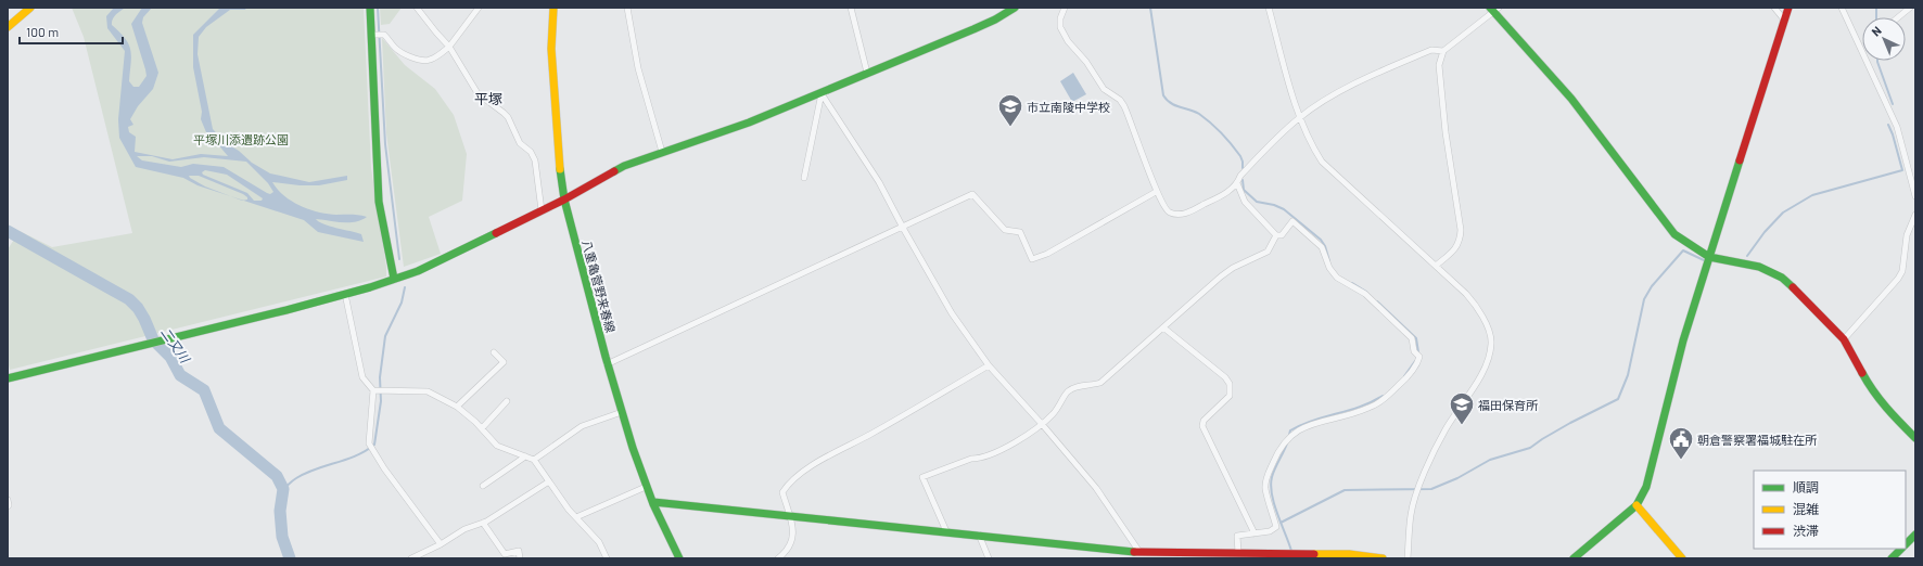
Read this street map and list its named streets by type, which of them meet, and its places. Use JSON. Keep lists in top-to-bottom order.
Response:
{
  "streets": {
    "street": ["八重亀菅野来春線"]
  },
  "districts": ["平塚"],
  "water": ["二又川"],
  "parks": ["平塚川添遺跡公園"],
  "places": {
    "school or university": ["市立南陵中学校", "福田保育所"],
    "public building": ["朝倉警察署福城駐在所"]
  },
  "legend": ["順調", "混雑", "渋滞"],
  "scale_bar": "100 m",
  "north": "top left"
}
